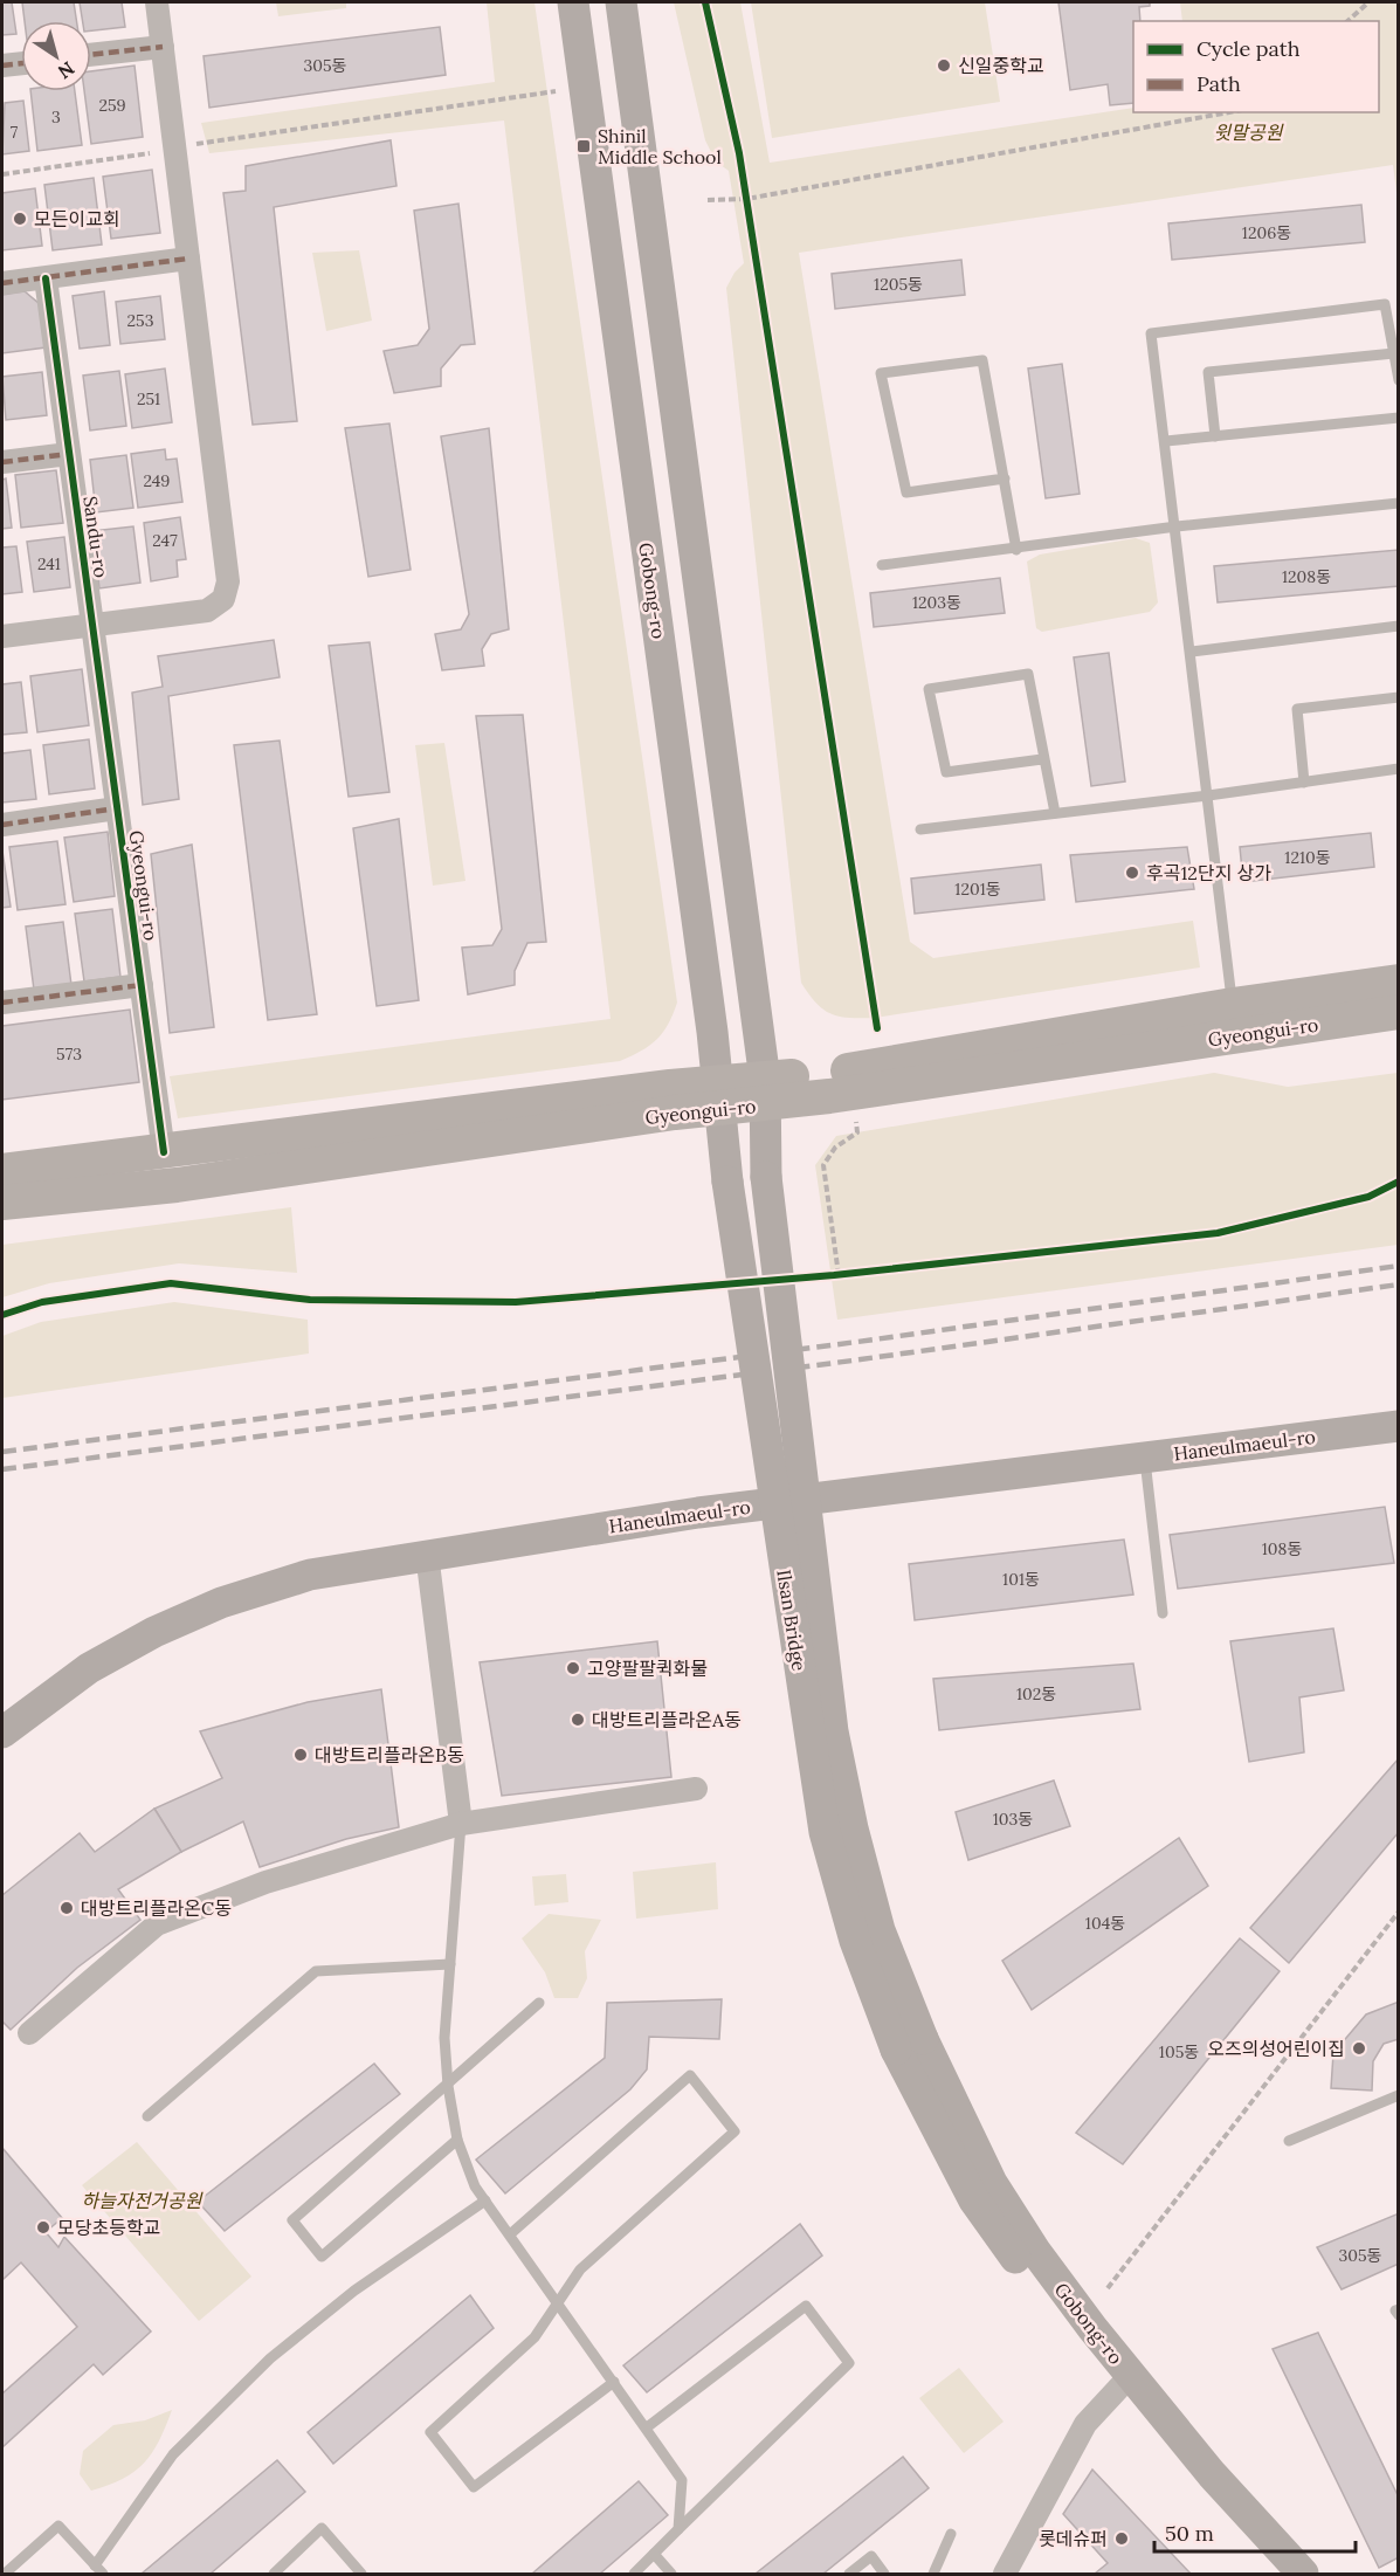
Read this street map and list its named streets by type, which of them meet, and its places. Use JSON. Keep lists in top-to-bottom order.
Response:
{
  "streets": {
    "main road": [
      "Gobong-ro",
      "Gyeongui-ro",
      "Haneulmaeul-ro",
      "Ilsan Bridge"
    ],
    "street": ["Sandu-ro"]
  },
  "crossings": [
    ["Sandu-ro", "Gyeongui-ro"],
    ["Gobong-ro", "Gyeongui-ro"],
    ["Gobong-ro", "Ilsan Bridge"],
    ["Gyeongui-ro", "Ilsan Bridge"]
  ],
  "parks": ["윗말공원", "하늘자전거공원"],
  "places": {
    "other": [
      "신일중학교",
      "모든이교회",
      "후곡12단지 상가",
      "고양팔팔퀵화물",
      "대방트리플라온A동",
      "대방트리플라온B동",
      "대방트리플라온C동",
      "오즈의성어린이집",
      "모당초등학교",
      "롯데슈퍼"
    ],
    "transit": ["Shinil Middle School"]
  },
  "house_numbers": [
    "305동",
    "259",
    "3",
    "7",
    "1206동",
    "1205동",
    "253",
    "251",
    "249",
    "247",
    "241",
    "1208동",
    "1203동",
    "1210동",
    "1201동",
    "573",
    "108동",
    "101동",
    "102동",
    "103동",
    "104동",
    "105동",
    "305동"
  ],
  "legend": ["Cycle path", "Path"],
  "scale_bar": "50 m",
  "north": "bottom right"
}
